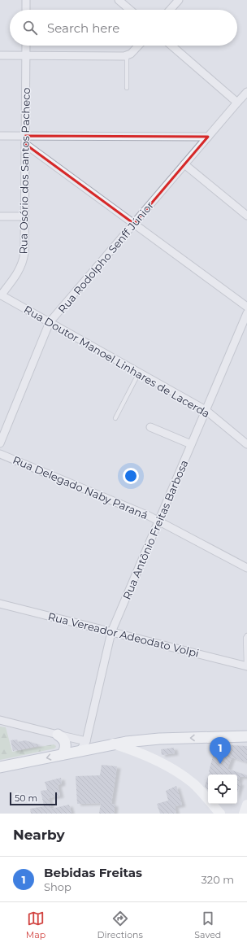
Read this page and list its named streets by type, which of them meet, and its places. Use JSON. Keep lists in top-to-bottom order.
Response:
{
  "streets": {
    "street": [
      "Rua Osório dos Santos Pacheco",
      "Rua Rodolpho Senff Júnior",
      "Rua Doutor Manoel Linhares de Lacerda",
      "Rua Delegado Naby Paraná",
      "Rua Antônio Freitas Barbosa",
      "Rua Vereador Adeodato Volpi"
    ]
  },
  "crossings": [
    ["Rua Osório dos Santos Pacheco", "Rua Doutor Manoel Linhares de Lacerda"],
    ["Rua Rodolpho Senff Júnior", "Rua Doutor Manoel Linhares de Lacerda"],
    ["Rua Doutor Manoel Linhares de Lacerda", "Rua Antônio Freitas Barbosa"],
    ["Rua Delegado Naby Paraná", "Rua Antônio Freitas Barbosa"],
    ["Rua Antônio Freitas Barbosa", "Rua Vereador Adeodato Volpi"]
  ],
  "scale_bar": "50 m",
  "page": {
    "search": "Search here",
    "pins": "1",
    "scale": "50 m",
    "heading": "Nearby",
    "list": [
      {
        "mark": "1",
        "name": "Bebidas Freitas",
        "note": "Shop",
        "value": "320 m"
      }
    ],
    "nav": ["Map", "Directions", "Saved"]
  }
}
